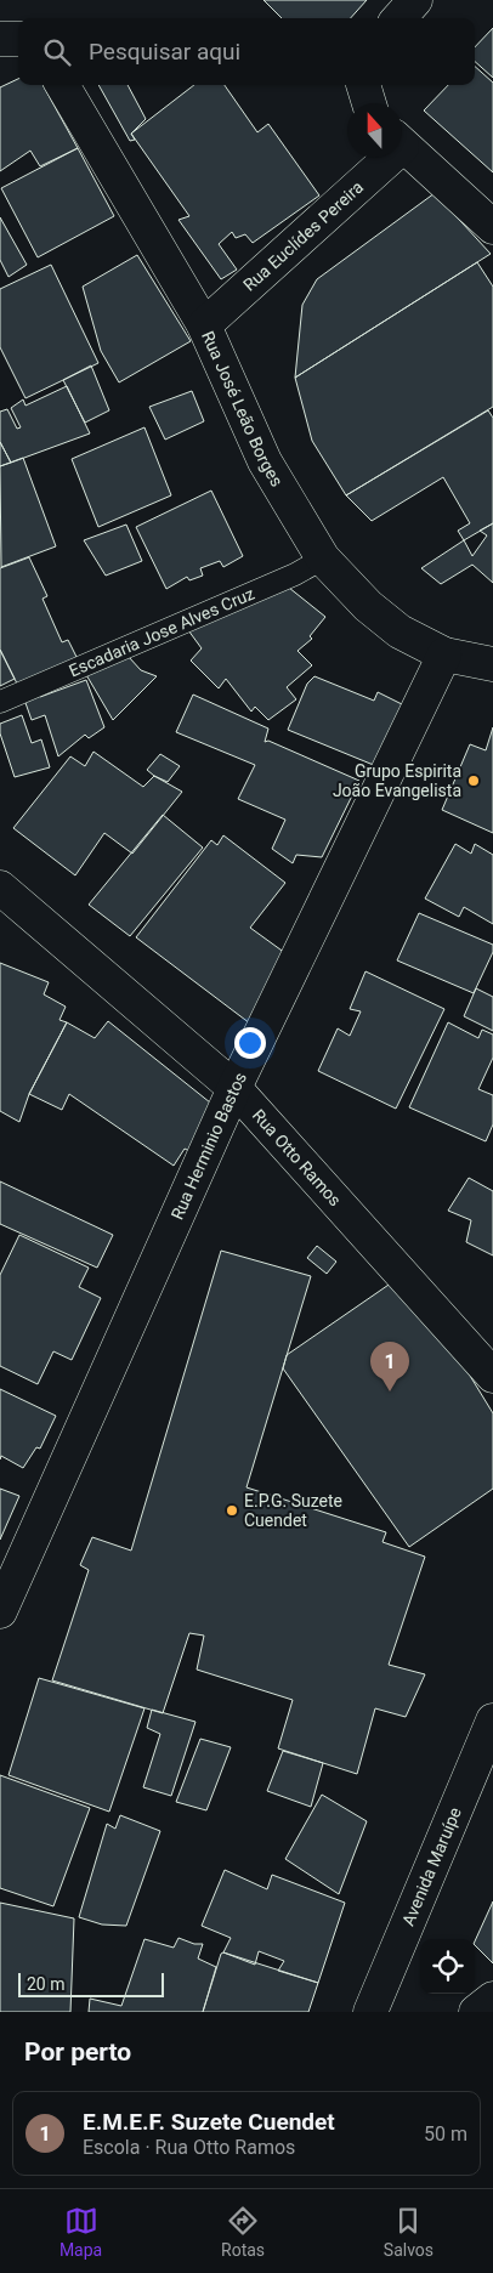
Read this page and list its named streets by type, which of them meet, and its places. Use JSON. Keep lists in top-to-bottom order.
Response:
{
  "streets": {
    "street": [
      "Rua Euclídes Pereira",
      "Rua José Leão Borges",
      "Rua Herminio Bastos",
      "Rua Otto Ramos",
      "Avenida Maruípe"
    ],
    "lane": ["Escadaria Jose Alves Cruz"]
  },
  "crossings": [
    ["Rua Euclídes Pereira", "Rua José Leão Borges"],
    ["Rua José Leão Borges", "Escadaria Jose Alves Cruz"],
    ["Rua José Leão Borges", "Rua Herminio Bastos"],
    ["Rua Herminio Bastos", "Rua Otto Ramos"]
  ],
  "places": ["Grupo Espirita João Evangelista", "E.P.G. Suzete Cuendet"],
  "scale_bar": "20 m",
  "north": "top",
  "page": {
    "search": "Pesquisar aqui",
    "pins": "1",
    "scale": "20 m",
    "heading": "Por perto",
    "list": [
      {
        "mark": "1",
        "name": "E.M.E.F. Suzete Cuendet",
        "note": "Escola · Rua Otto Ramos",
        "value": "50 m"
      }
    ],
    "nav": ["Mapa", "Rotas", "Salvos"]
  }
}
